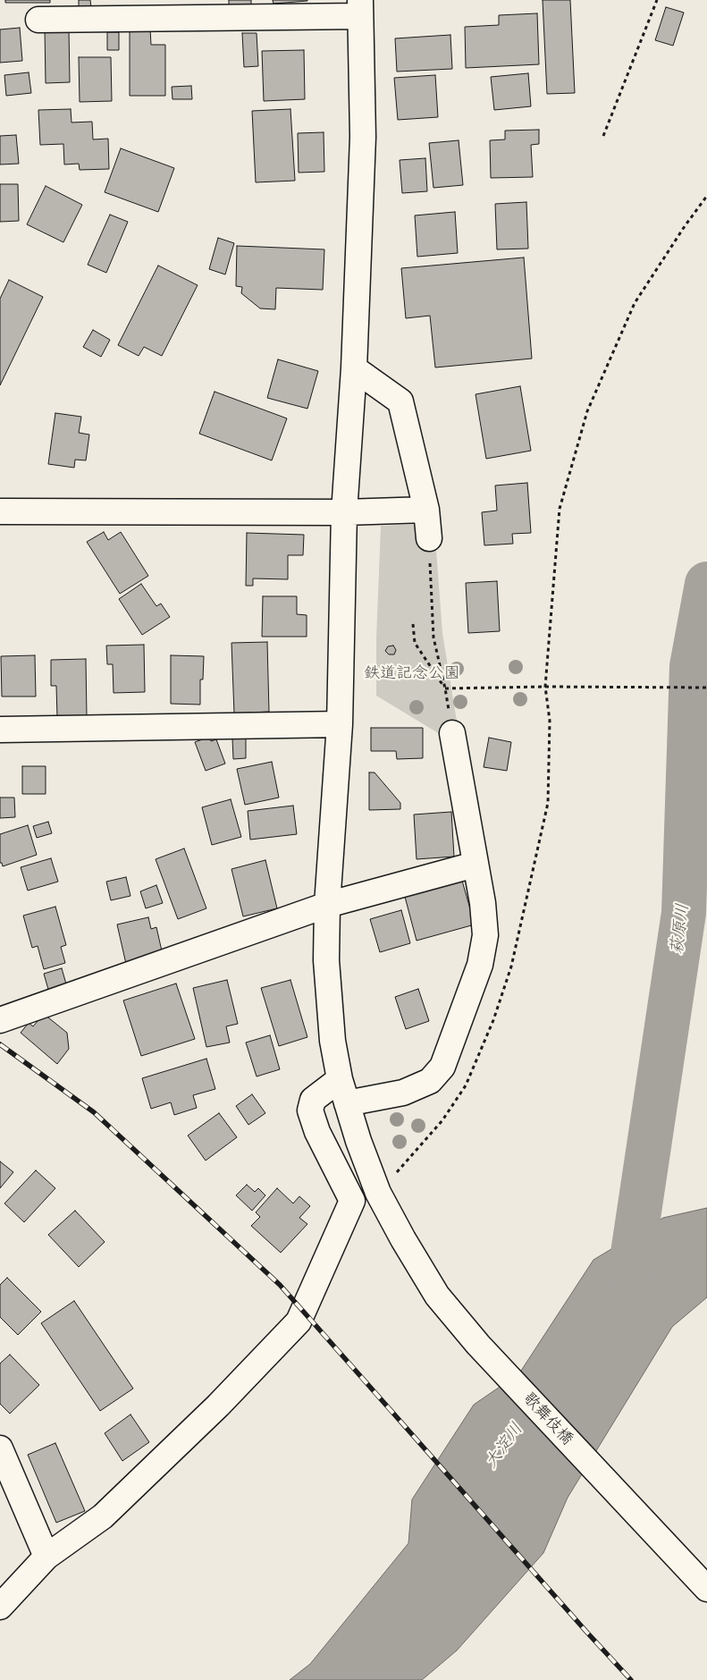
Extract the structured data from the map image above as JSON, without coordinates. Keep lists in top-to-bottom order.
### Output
{
  "streets": {
    "street": ["歌舞伎橋"]
  },
  "water": ["萩原川", "大淀川"],
  "parks": ["鉄道記念公園"]
}
